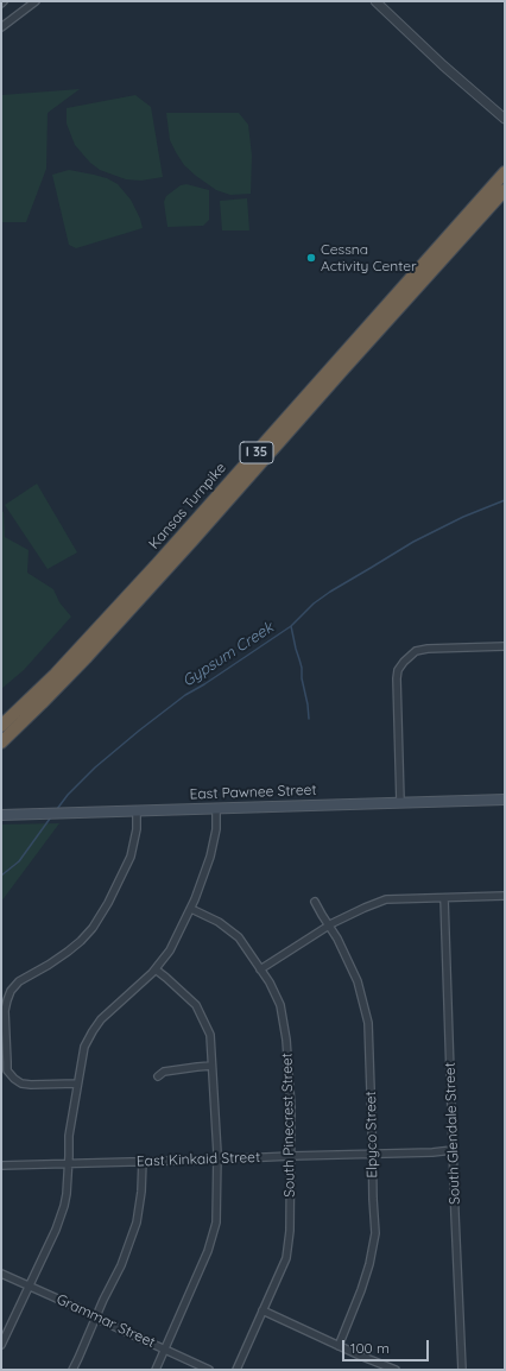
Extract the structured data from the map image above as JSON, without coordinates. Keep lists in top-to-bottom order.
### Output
{
  "streets": {
    "highway": ["I 35", "Kansas Turnpike"],
    "main road": ["East Pawnee Street"],
    "street": [
      "South Pinecrest Street",
      "South Glendale Street",
      "Elpyco Street",
      "East Kinkaid Street",
      "Grammar Street"
    ]
  },
  "crossings": [
    ["South Pinecrest Street", "East Kinkaid Street"],
    ["South Glendale Street", "East Kinkaid Street"],
    ["Elpyco Street", "East Kinkaid Street"]
  ],
  "water": ["Gypsum Creek"],
  "places": ["Cessna Activity Center"],
  "scale_bar": "100 m"
}
